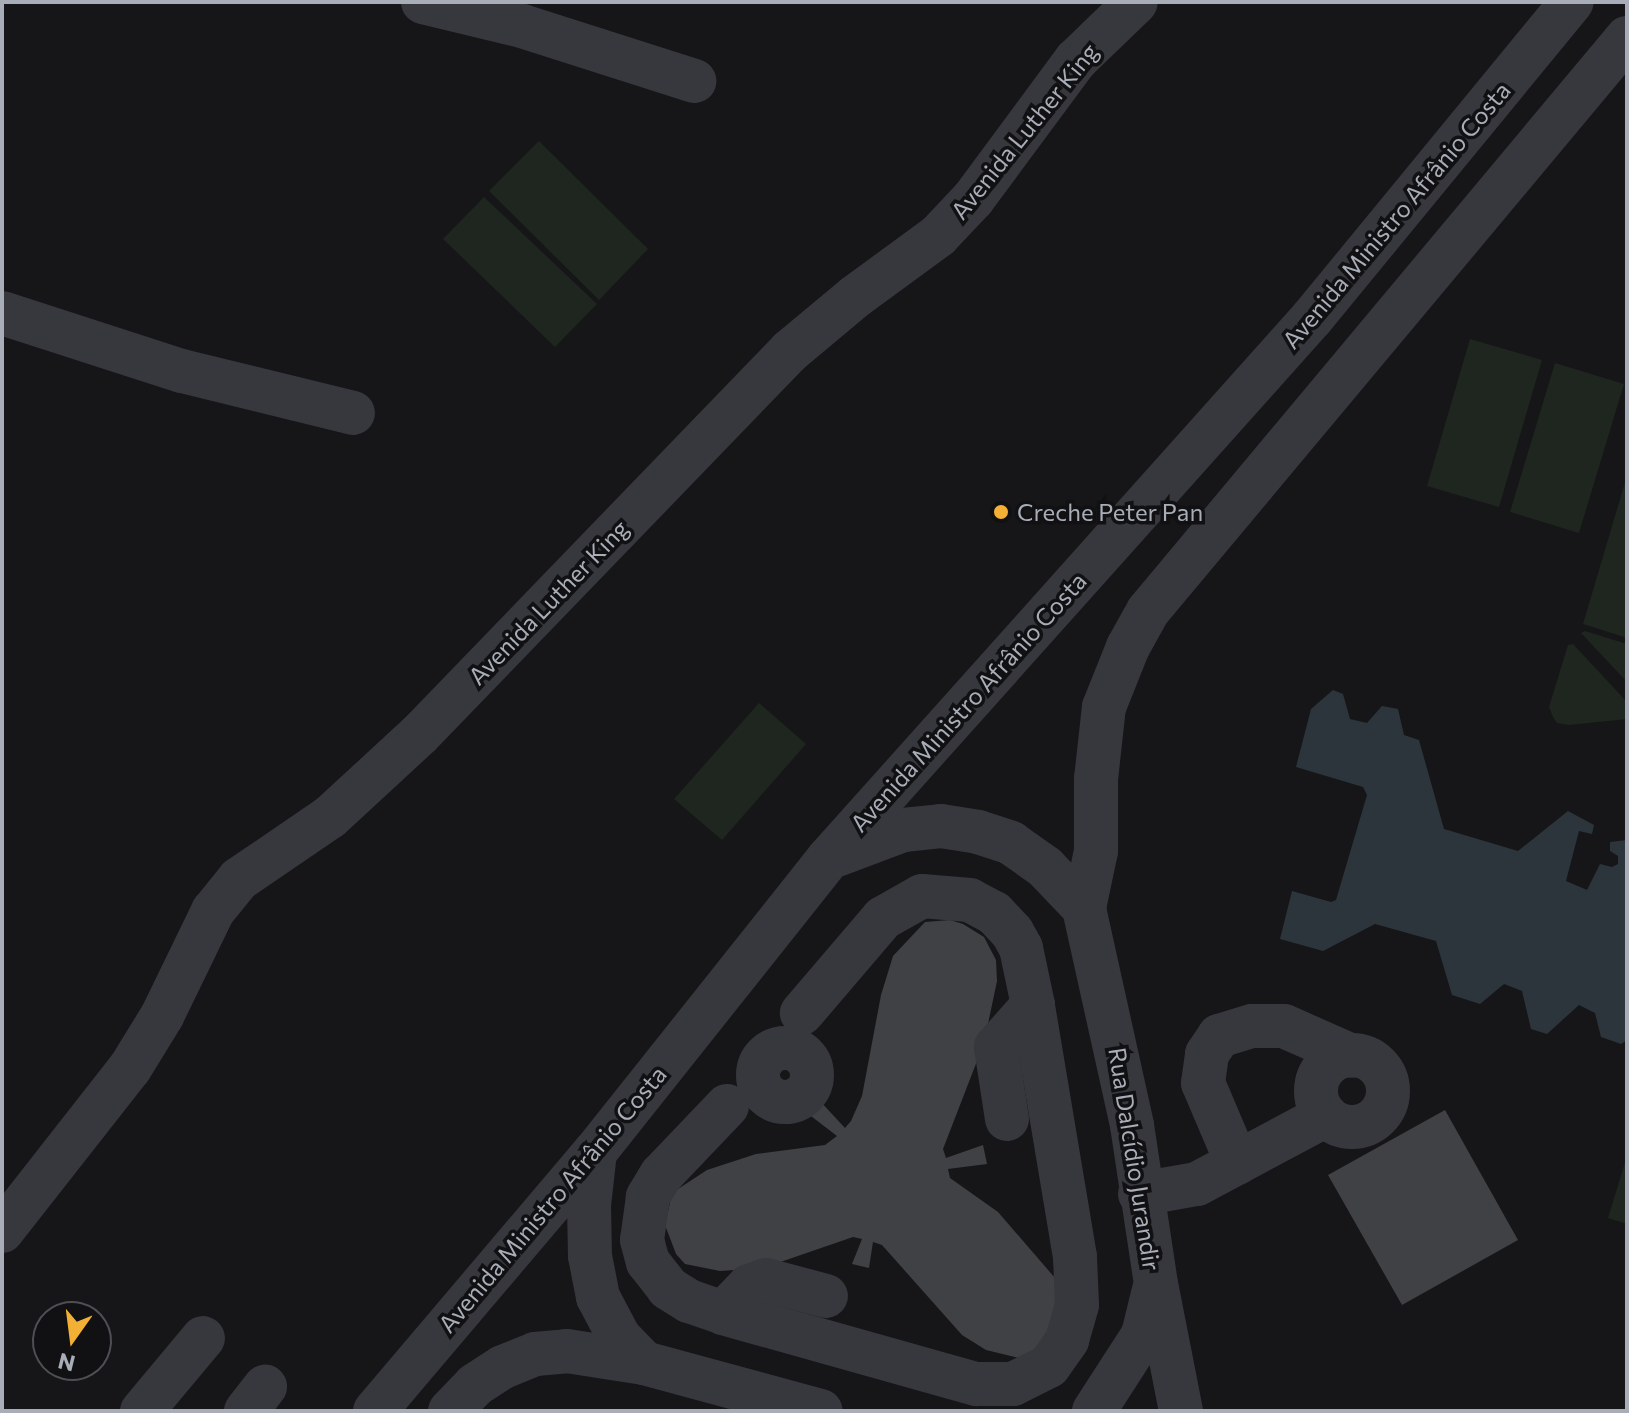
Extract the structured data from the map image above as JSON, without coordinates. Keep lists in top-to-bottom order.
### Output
{
  "streets": {
    "street": ["Avenida Luther King", "Avenida Ministro Afrânio Costa", "Rua Dalcídio Jurandir"]
  },
  "places": ["Creche Peter Pan"],
  "north": "bottom"
}
